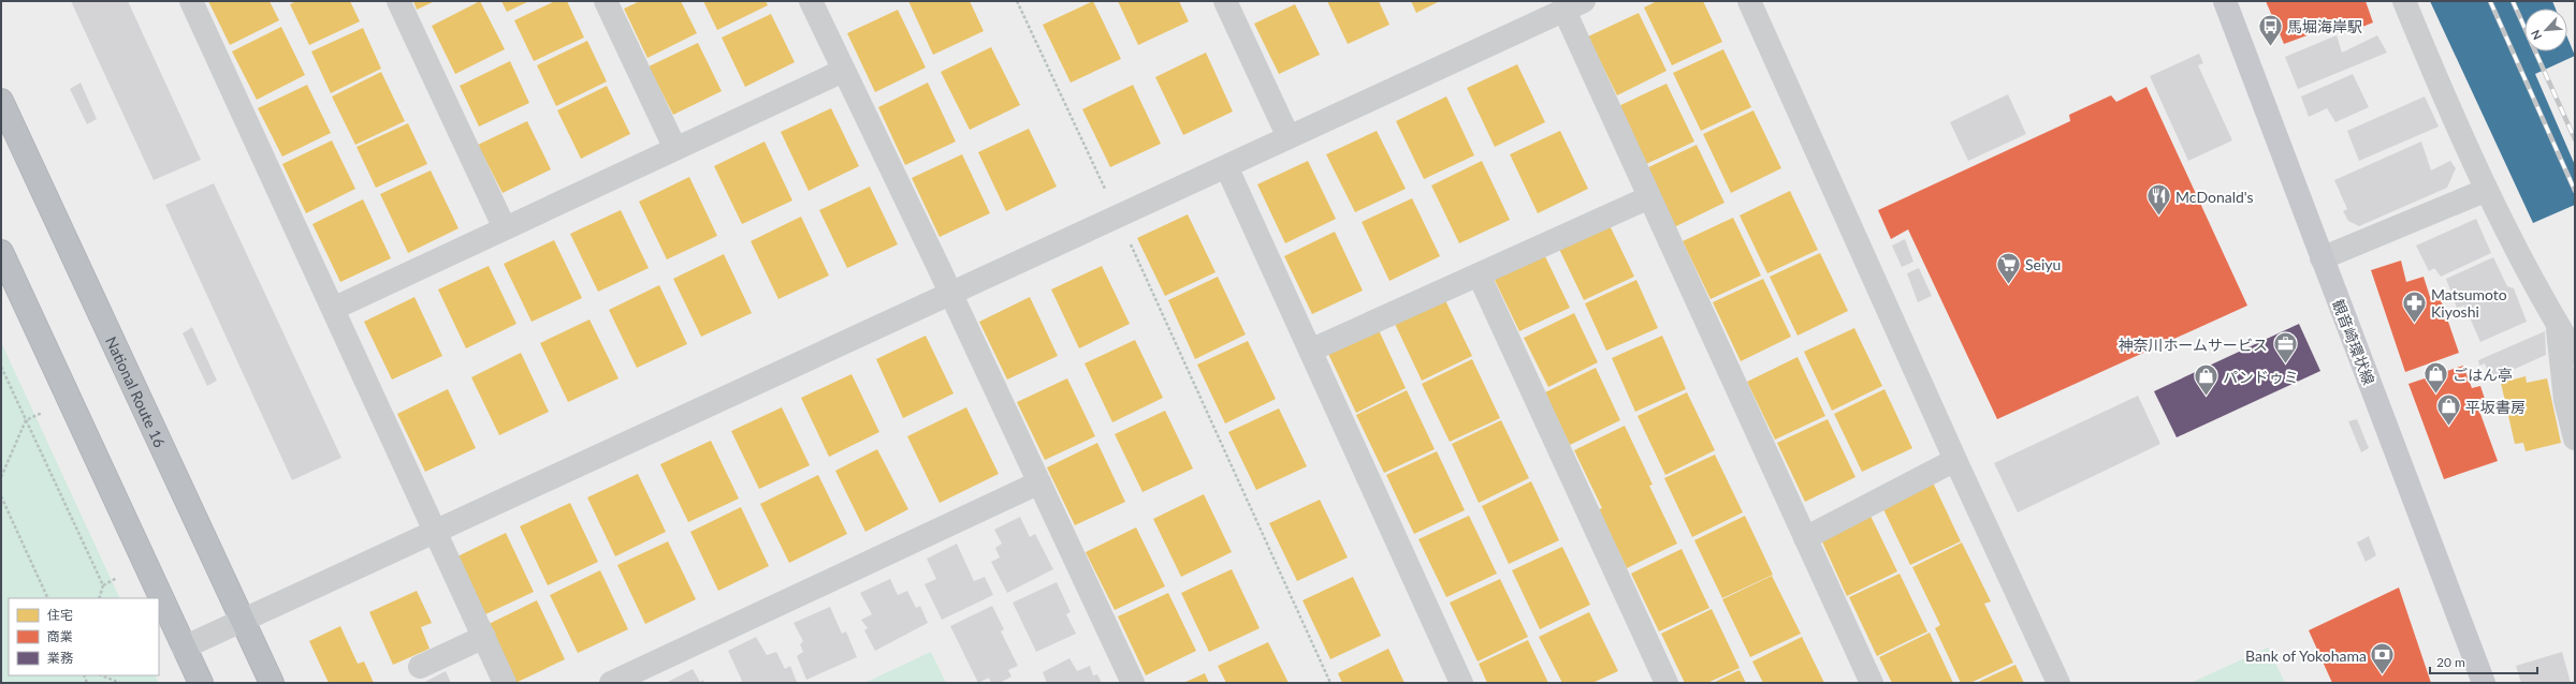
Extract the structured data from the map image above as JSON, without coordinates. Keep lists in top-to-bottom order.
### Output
{
  "streets": {
    "highway": ["National Route 16"],
    "main road": ["観音崎環状線"]
  },
  "places": {
    "bus stop": ["馬堀海岸駅"],
    "restaurant": ["McDonald's"],
    "supermarket": ["Seiyu"],
    "pharmacy": ["Matsumoto Kiyoshi"],
    "office": ["神奈川ホームサービス"],
    "shop": ["ごはん亭", "パンドゥミ", "平坂書房"],
    "bank": ["Bank of Yokohama"]
  },
  "legend": ["住宅", "商業", "業務"],
  "scale_bar": "20 m",
  "north": "bottom left"
}
